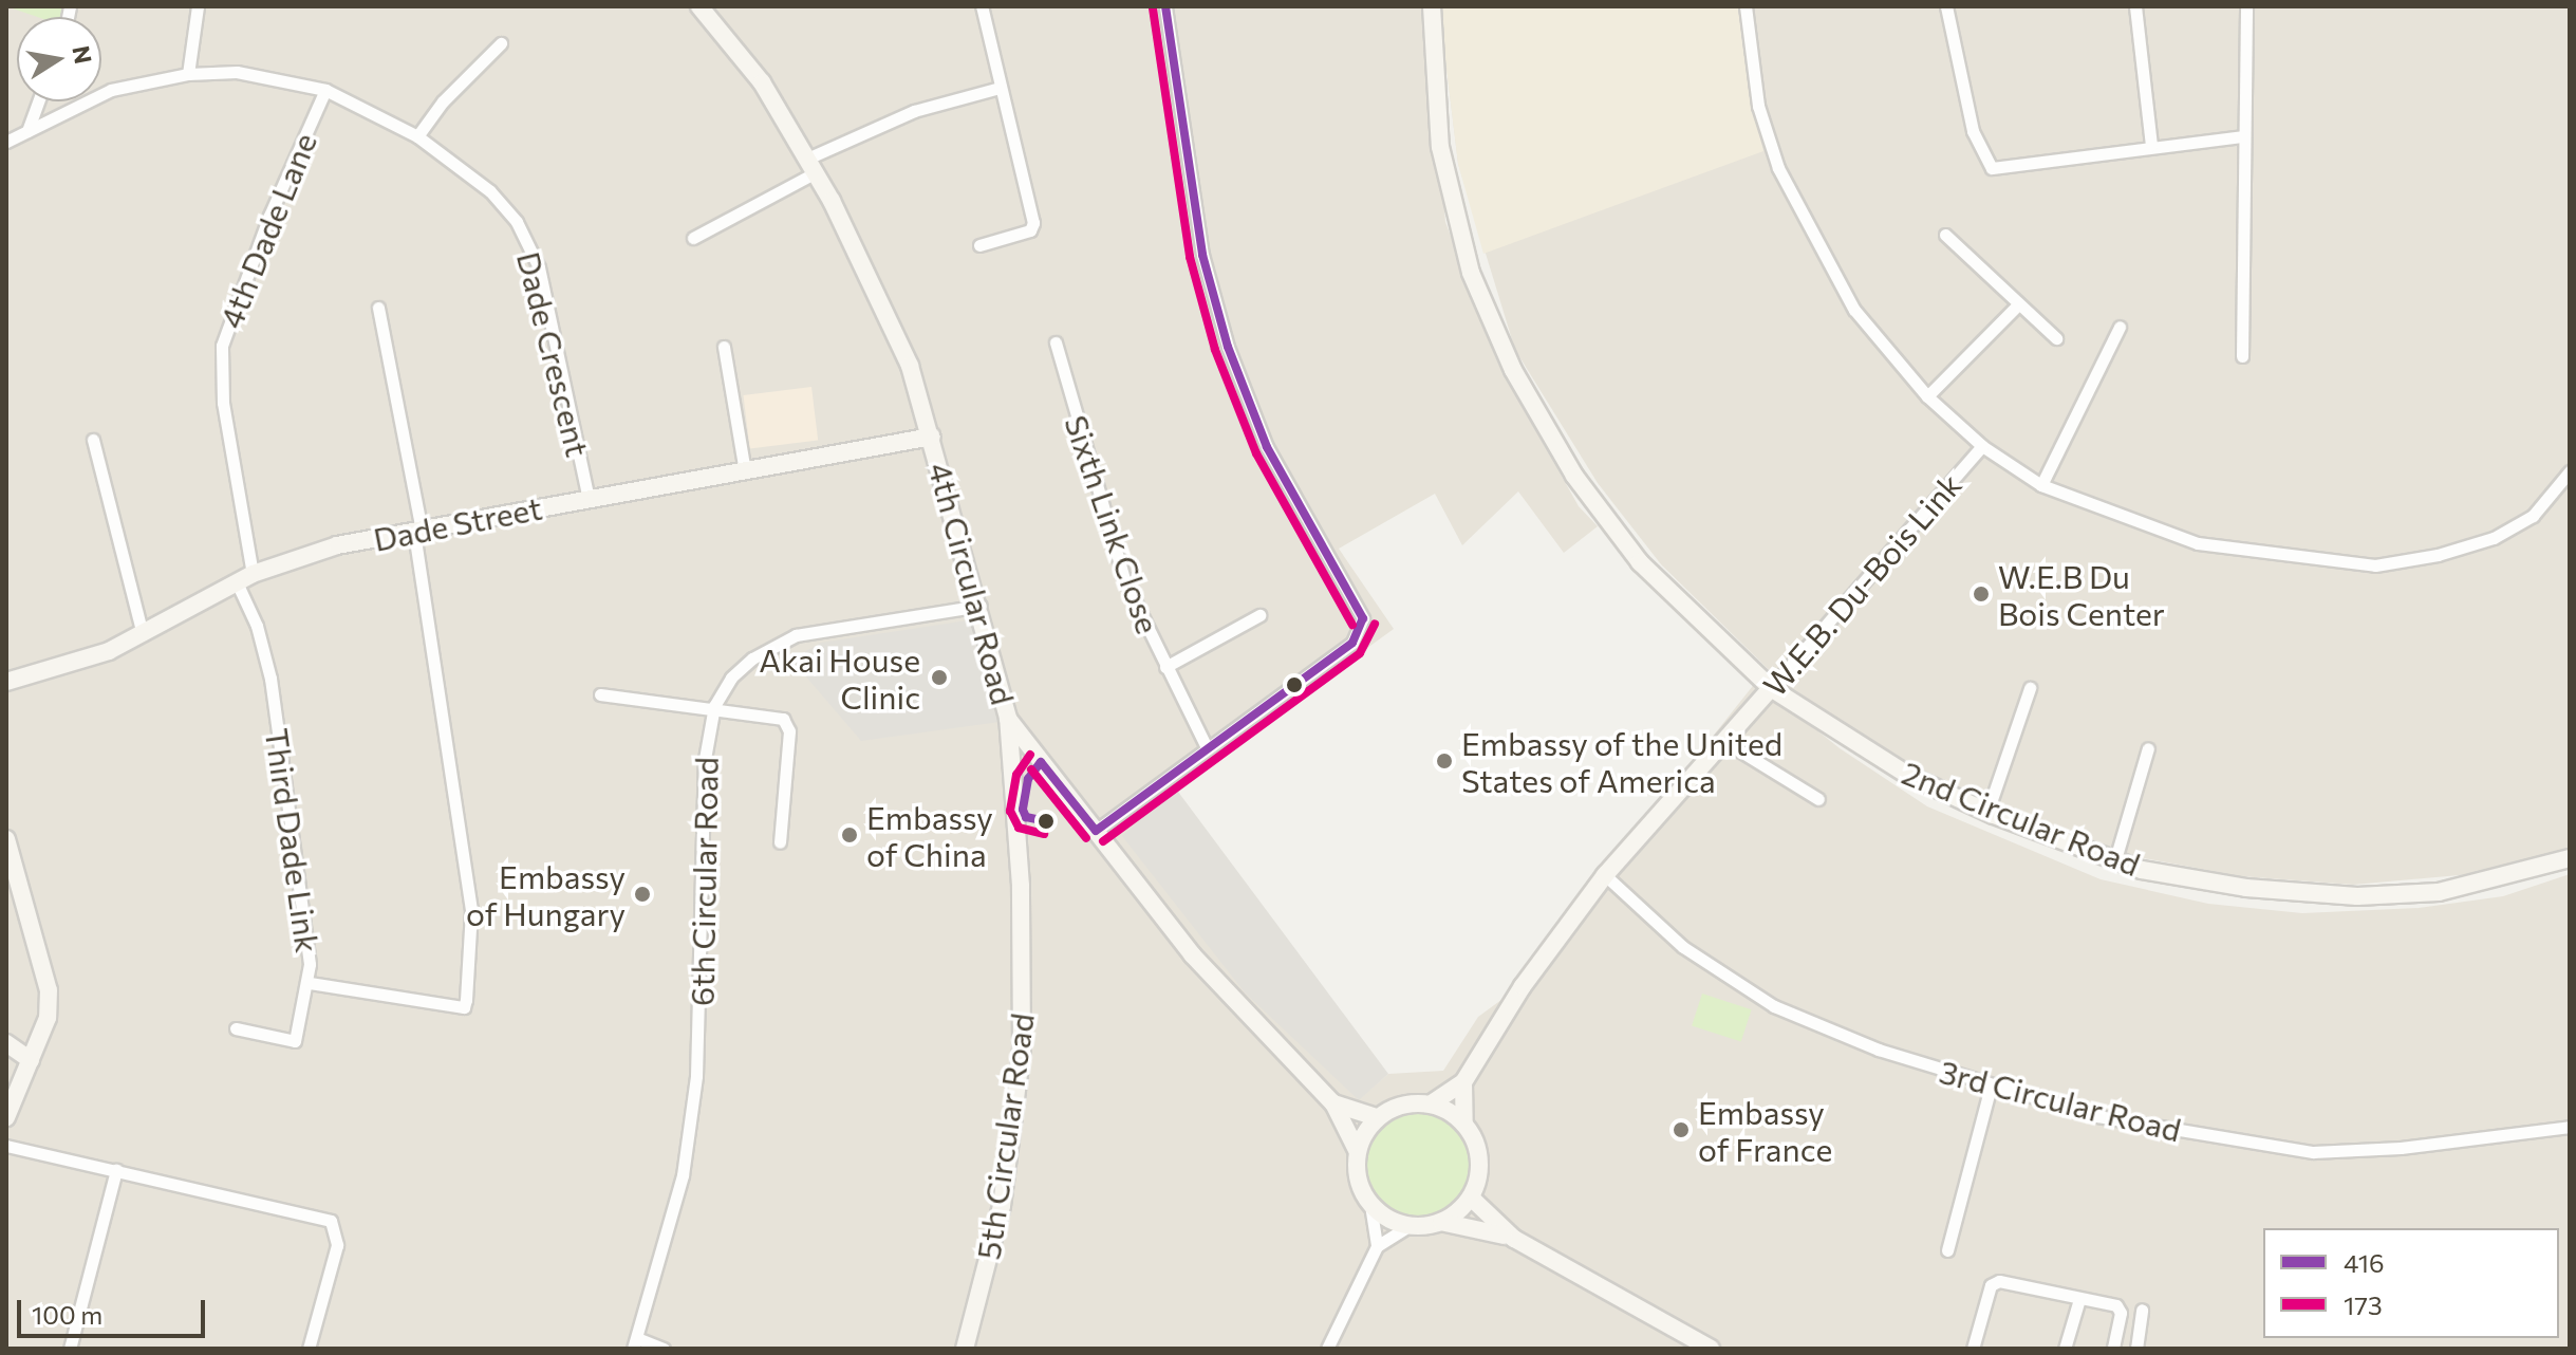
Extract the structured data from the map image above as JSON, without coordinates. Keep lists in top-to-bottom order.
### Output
{
  "streets": {
    "street": [
      "4th Dade Lane",
      "Dade Crescent",
      "Dade Street",
      "Sixth Link Close",
      "4th Circular Road",
      "W.E.B. Du-Bois Link",
      "2nd Circular Road",
      "Third Dade Link",
      "6th Circular Road",
      "3rd Circular Road",
      "5th Circular Road"
    ]
  },
  "crossings": [
    ["4th Dade Lane", "Dade Crescent"],
    ["4th Dade Lane", "Dade Street"],
    ["Dade Crescent", "Dade Street"],
    ["Dade Street", "4th Circular Road"],
    ["Dade Street", "Third Dade Link"],
    ["4th Circular Road", "W.E.B. Du-Bois Link"],
    ["4th Circular Road", "6th Circular Road"],
    ["4th Circular Road", "5th Circular Road"],
    ["W.E.B. Du-Bois Link", "2nd Circular Road"],
    ["W.E.B. Du-Bois Link", "3rd Circular Road"]
  ],
  "places": [
    "W.E.B Du Bois Center",
    "Akai House Clinic",
    "Embassy of the United States of America",
    "Embassy of China",
    "Embassy of Hungary",
    "Embassy of France"
  ],
  "lines": ["transit line 416", "transit line 173"],
  "legend": ["416", "173"],
  "scale_bar": "100 m",
  "north": "right"
}
